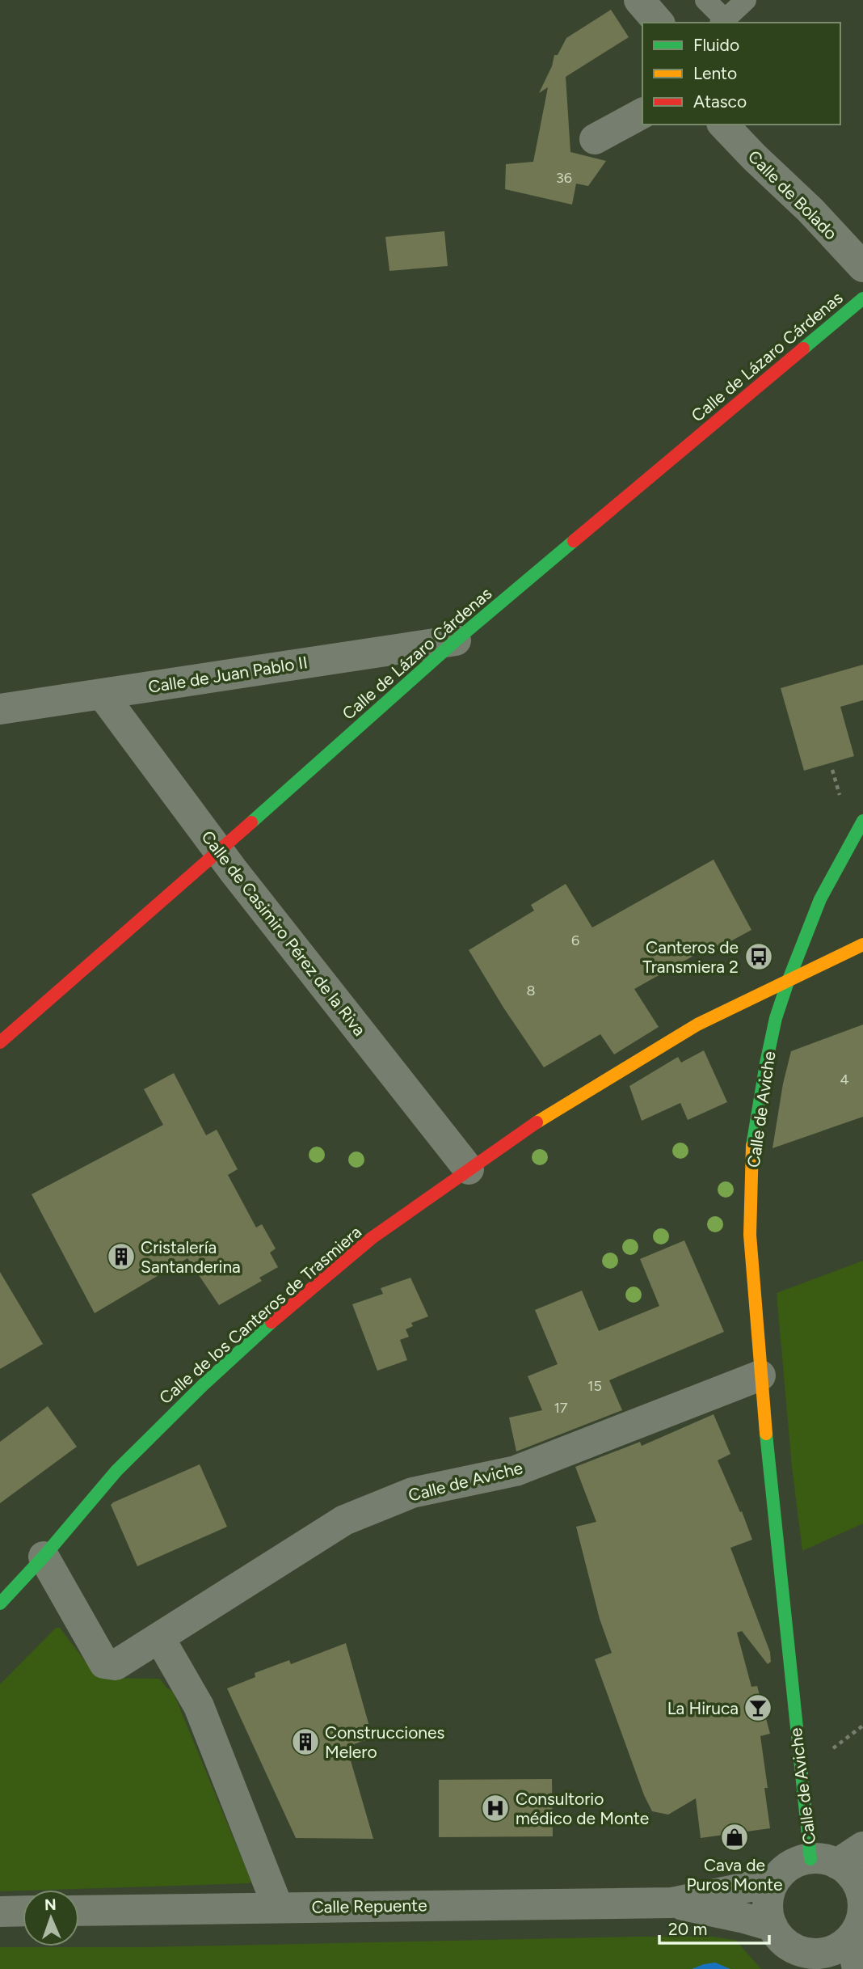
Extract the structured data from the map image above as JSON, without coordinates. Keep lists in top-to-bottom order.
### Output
{
  "streets": {
    "street": [
      "Calle de Bolado",
      "Calle de Lázaro Cárdenas",
      "Calle de Juan Pablo II",
      "Calle de Casimiro Pérez de la Riva",
      "Calle de Aviche",
      "Calle de los Canteros de Trasmiera",
      "Calle Repuente"
    ]
  },
  "crossings": [
    ["Calle de Lázaro Cárdenas", "Calle de Juan Pablo II"],
    ["Calle de Lázaro Cárdenas", "Calle de Casimiro Pérez de la Riva"],
    ["Calle de Juan Pablo II", "Calle de Casimiro Pérez de la Riva"],
    ["Calle de Casimiro Pérez de la Riva", "Calle de los Canteros de Trasmiera"],
    ["Calle de Aviche", "Calle de los Canteros de Trasmiera"],
    ["Calle de Aviche", "Calle Repuente"]
  ],
  "places": {
    "bus stop": ["Canteros de Transmiera 2"],
    "building": ["Cristalería Santanderina", "Construcciones Melero"],
    "bar": ["La Hiruca"],
    "hospital": ["Consultorio médico de Monte"],
    "shop": ["Cava de Puros Monte"]
  },
  "house_numbers": [
    "36",
    "6",
    "8",
    "4",
    "15",
    "17"
  ],
  "legend": ["Fluido", "Lento", "Atasco"],
  "scale_bar": "20 m",
  "north": "top"
}
